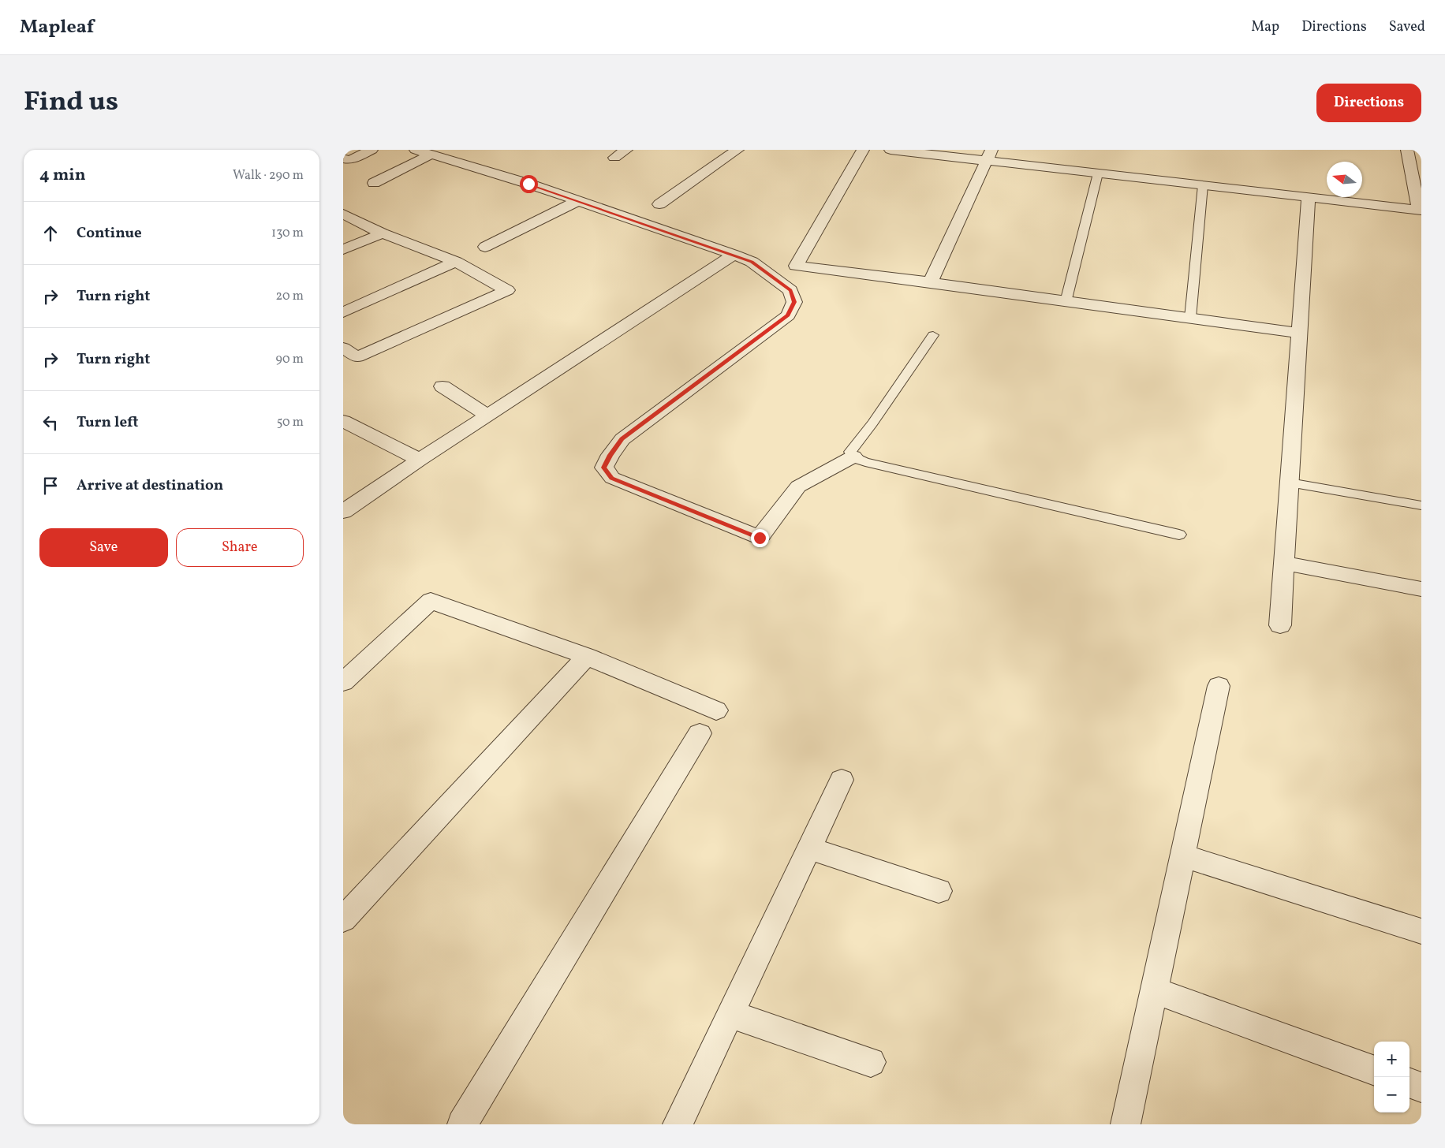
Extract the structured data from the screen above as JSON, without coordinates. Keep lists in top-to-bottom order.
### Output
{
  "north": "left",
  "page": {
    "header": "Mapleaf",
    "nav": ["Map", "Directions", "Saved"],
    "title": "Find us",
    "buttons": [
      "Directions",
      ["Save", "Share"]
    ],
    "heading": ["4 min", "Walk · 290 m"],
    "list": [
      ["Continue", "130 m"],
      ["Turn right", "20 m"],
      ["Turn right", "90 m"],
      ["Turn left", "50 m"],
      "Arrive at destination"
    ],
    "map_buttons": ["+", "−"]
  }
}
